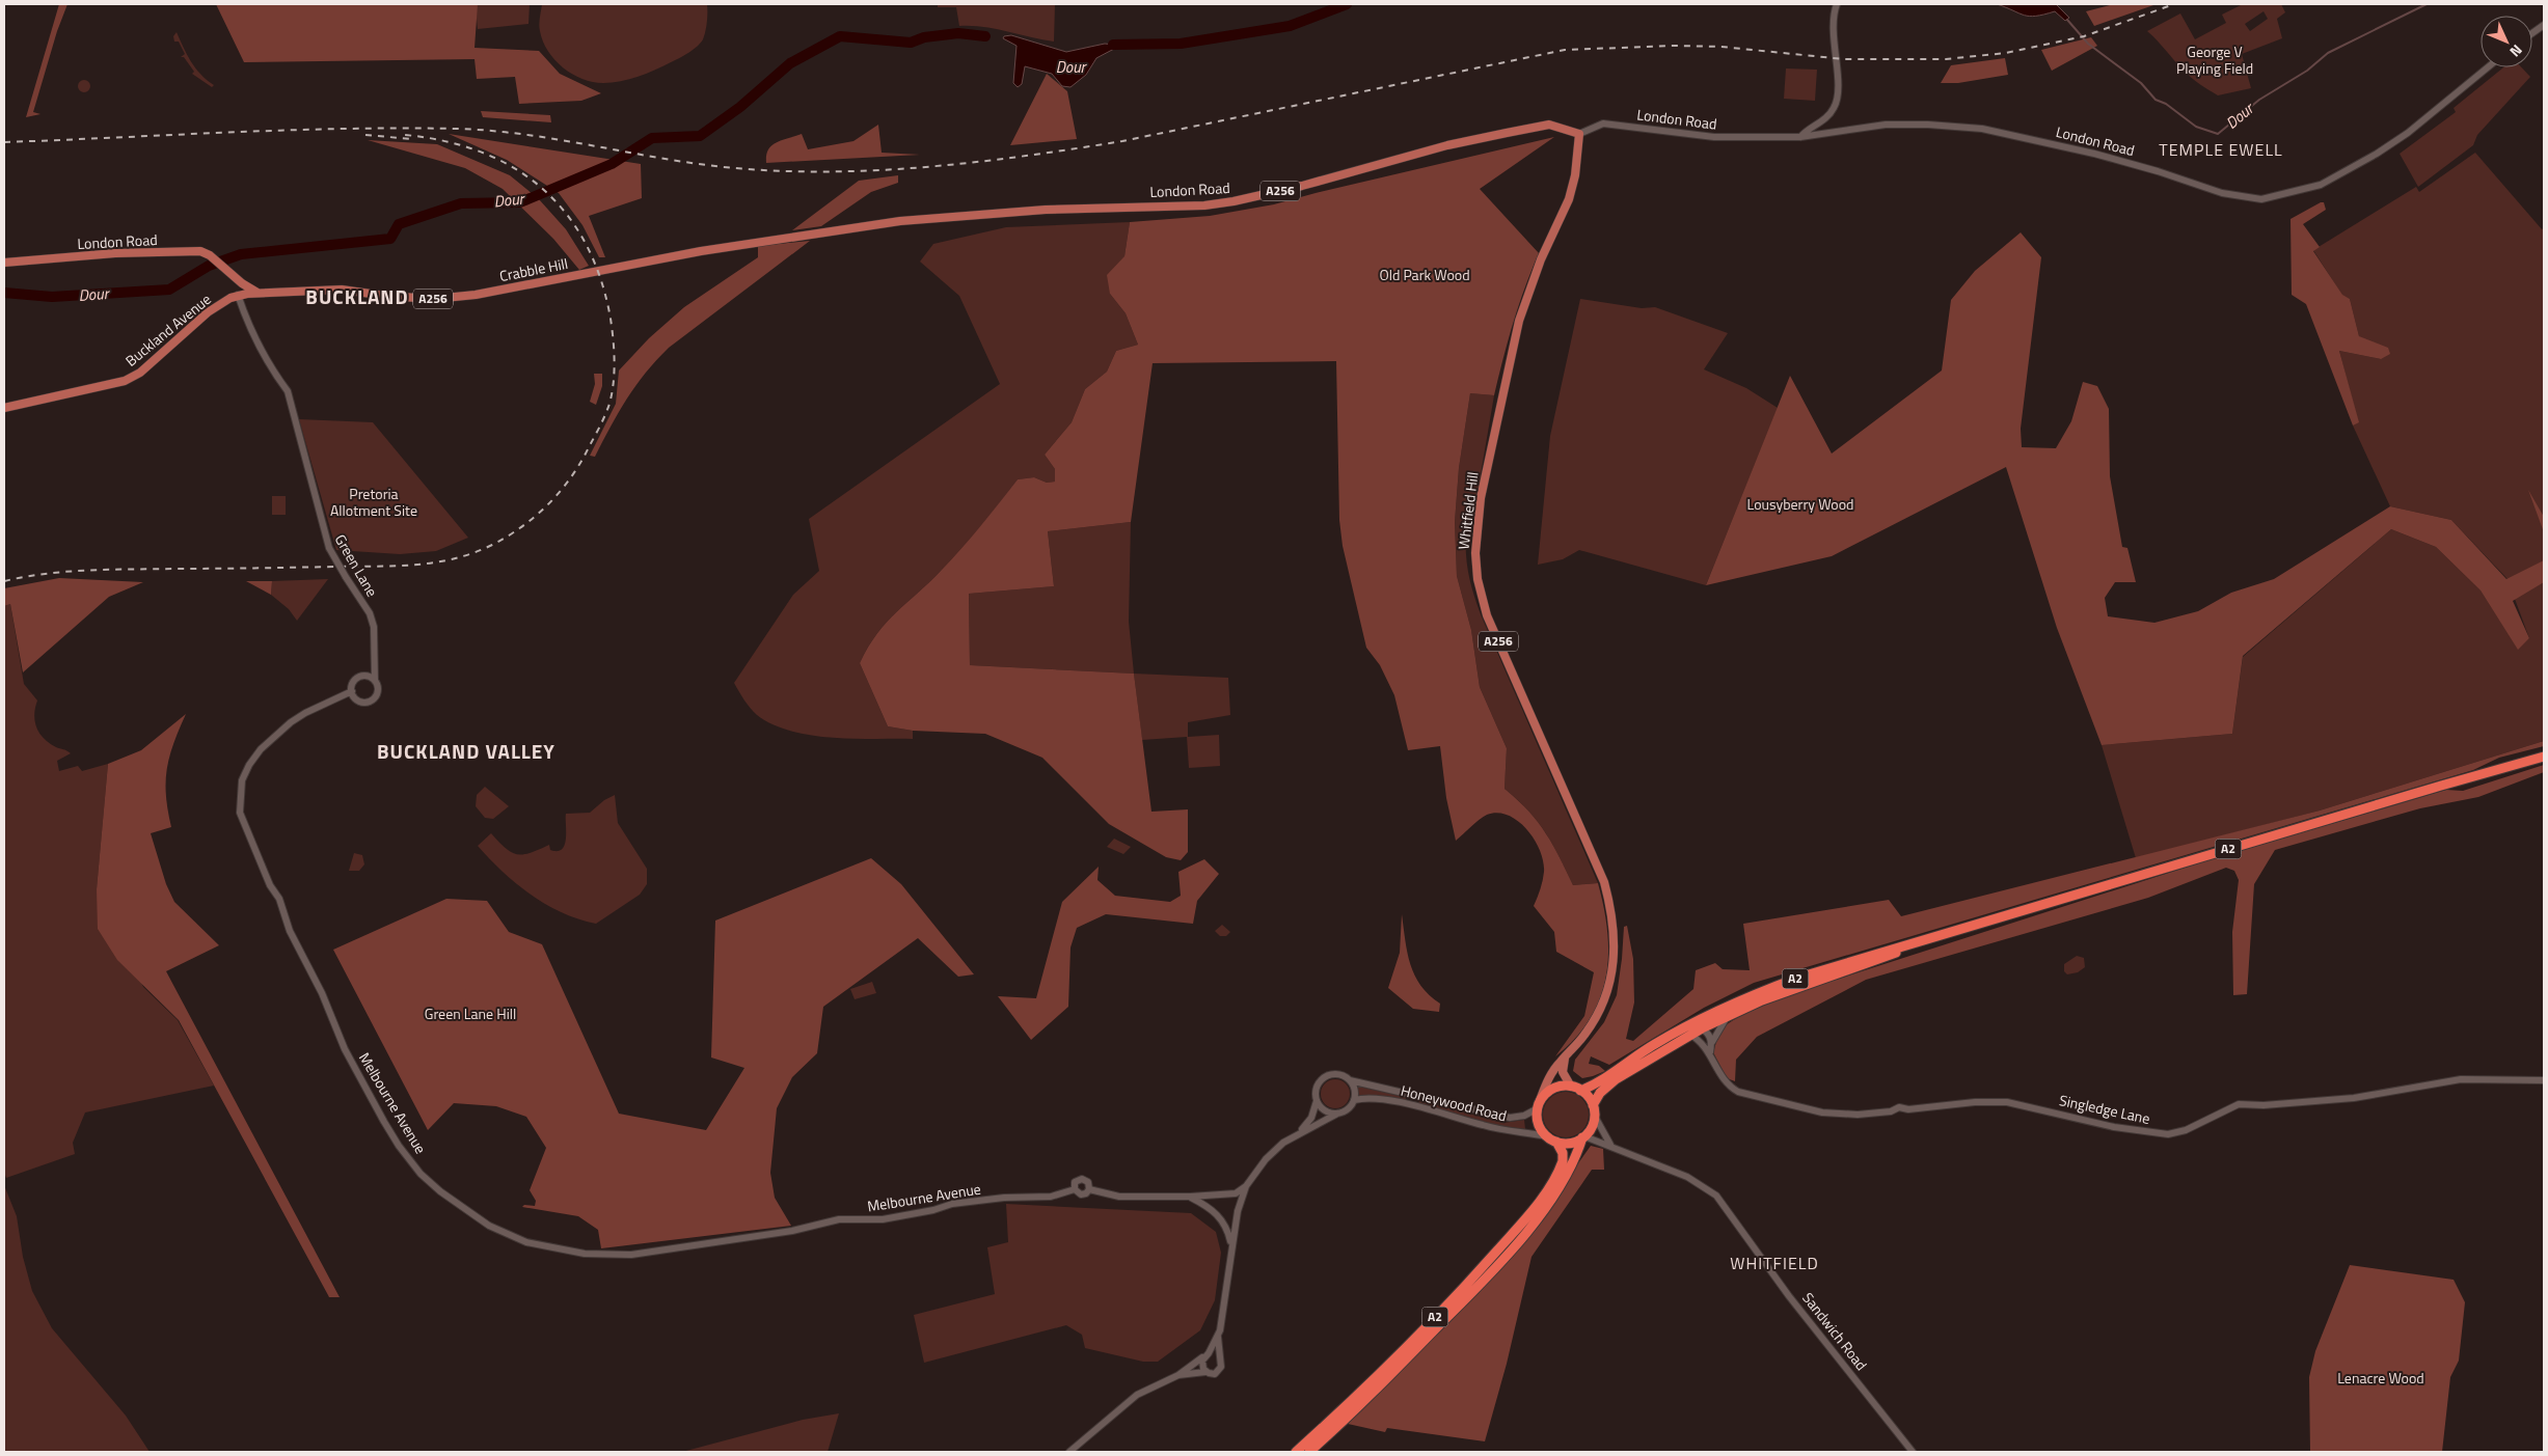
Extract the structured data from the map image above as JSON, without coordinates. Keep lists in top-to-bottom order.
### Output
{
  "streets": {
    "highway": ["A2"],
    "main road": [
      "London Road",
      "A256",
      "Crabble Hill",
      "Buckland Avenue",
      "Whitfield Hill"
    ],
    "street": [
      "Green Lane",
      "Melbourne Avenue",
      "Honeywood Road",
      "Singledge Lane",
      "Sandwich Road"
    ]
  },
  "crossings": [
    ["London Road", "Crabble Hill"],
    ["London Road", "Buckland Avenue"],
    ["London Road", "Whitfield Hill"],
    ["London Road", "Green Lane"],
    ["Crabble Hill", "Buckland Avenue"],
    ["Buckland Avenue", "Green Lane"],
    ["Whitfield Hill", "A2"],
    ["Whitfield Hill", "Honeywood Road"],
    ["Whitfield Hill", "Sandwich Road"],
    ["Green Lane", "Melbourne Avenue"],
    ["A2", "Honeywood Road"],
    ["A2", "Singledge Lane"],
    ["A2", "Sandwich Road"],
    ["Honeywood Road", "Sandwich Road"]
  ],
  "districts": [
    "TEMPLE EWELL",
    "BUCKLAND",
    "BUCKLAND VALLEY",
    "WHITFIELD"
  ],
  "water": ["Dour"],
  "parks": [
    "George V Playing Field",
    "Old Park Wood",
    "Pretoria Allotment Site",
    "Lousyberry Wood",
    "Green Lane Hill",
    "Lenacre Wood"
  ],
  "north": "bottom right"
}
